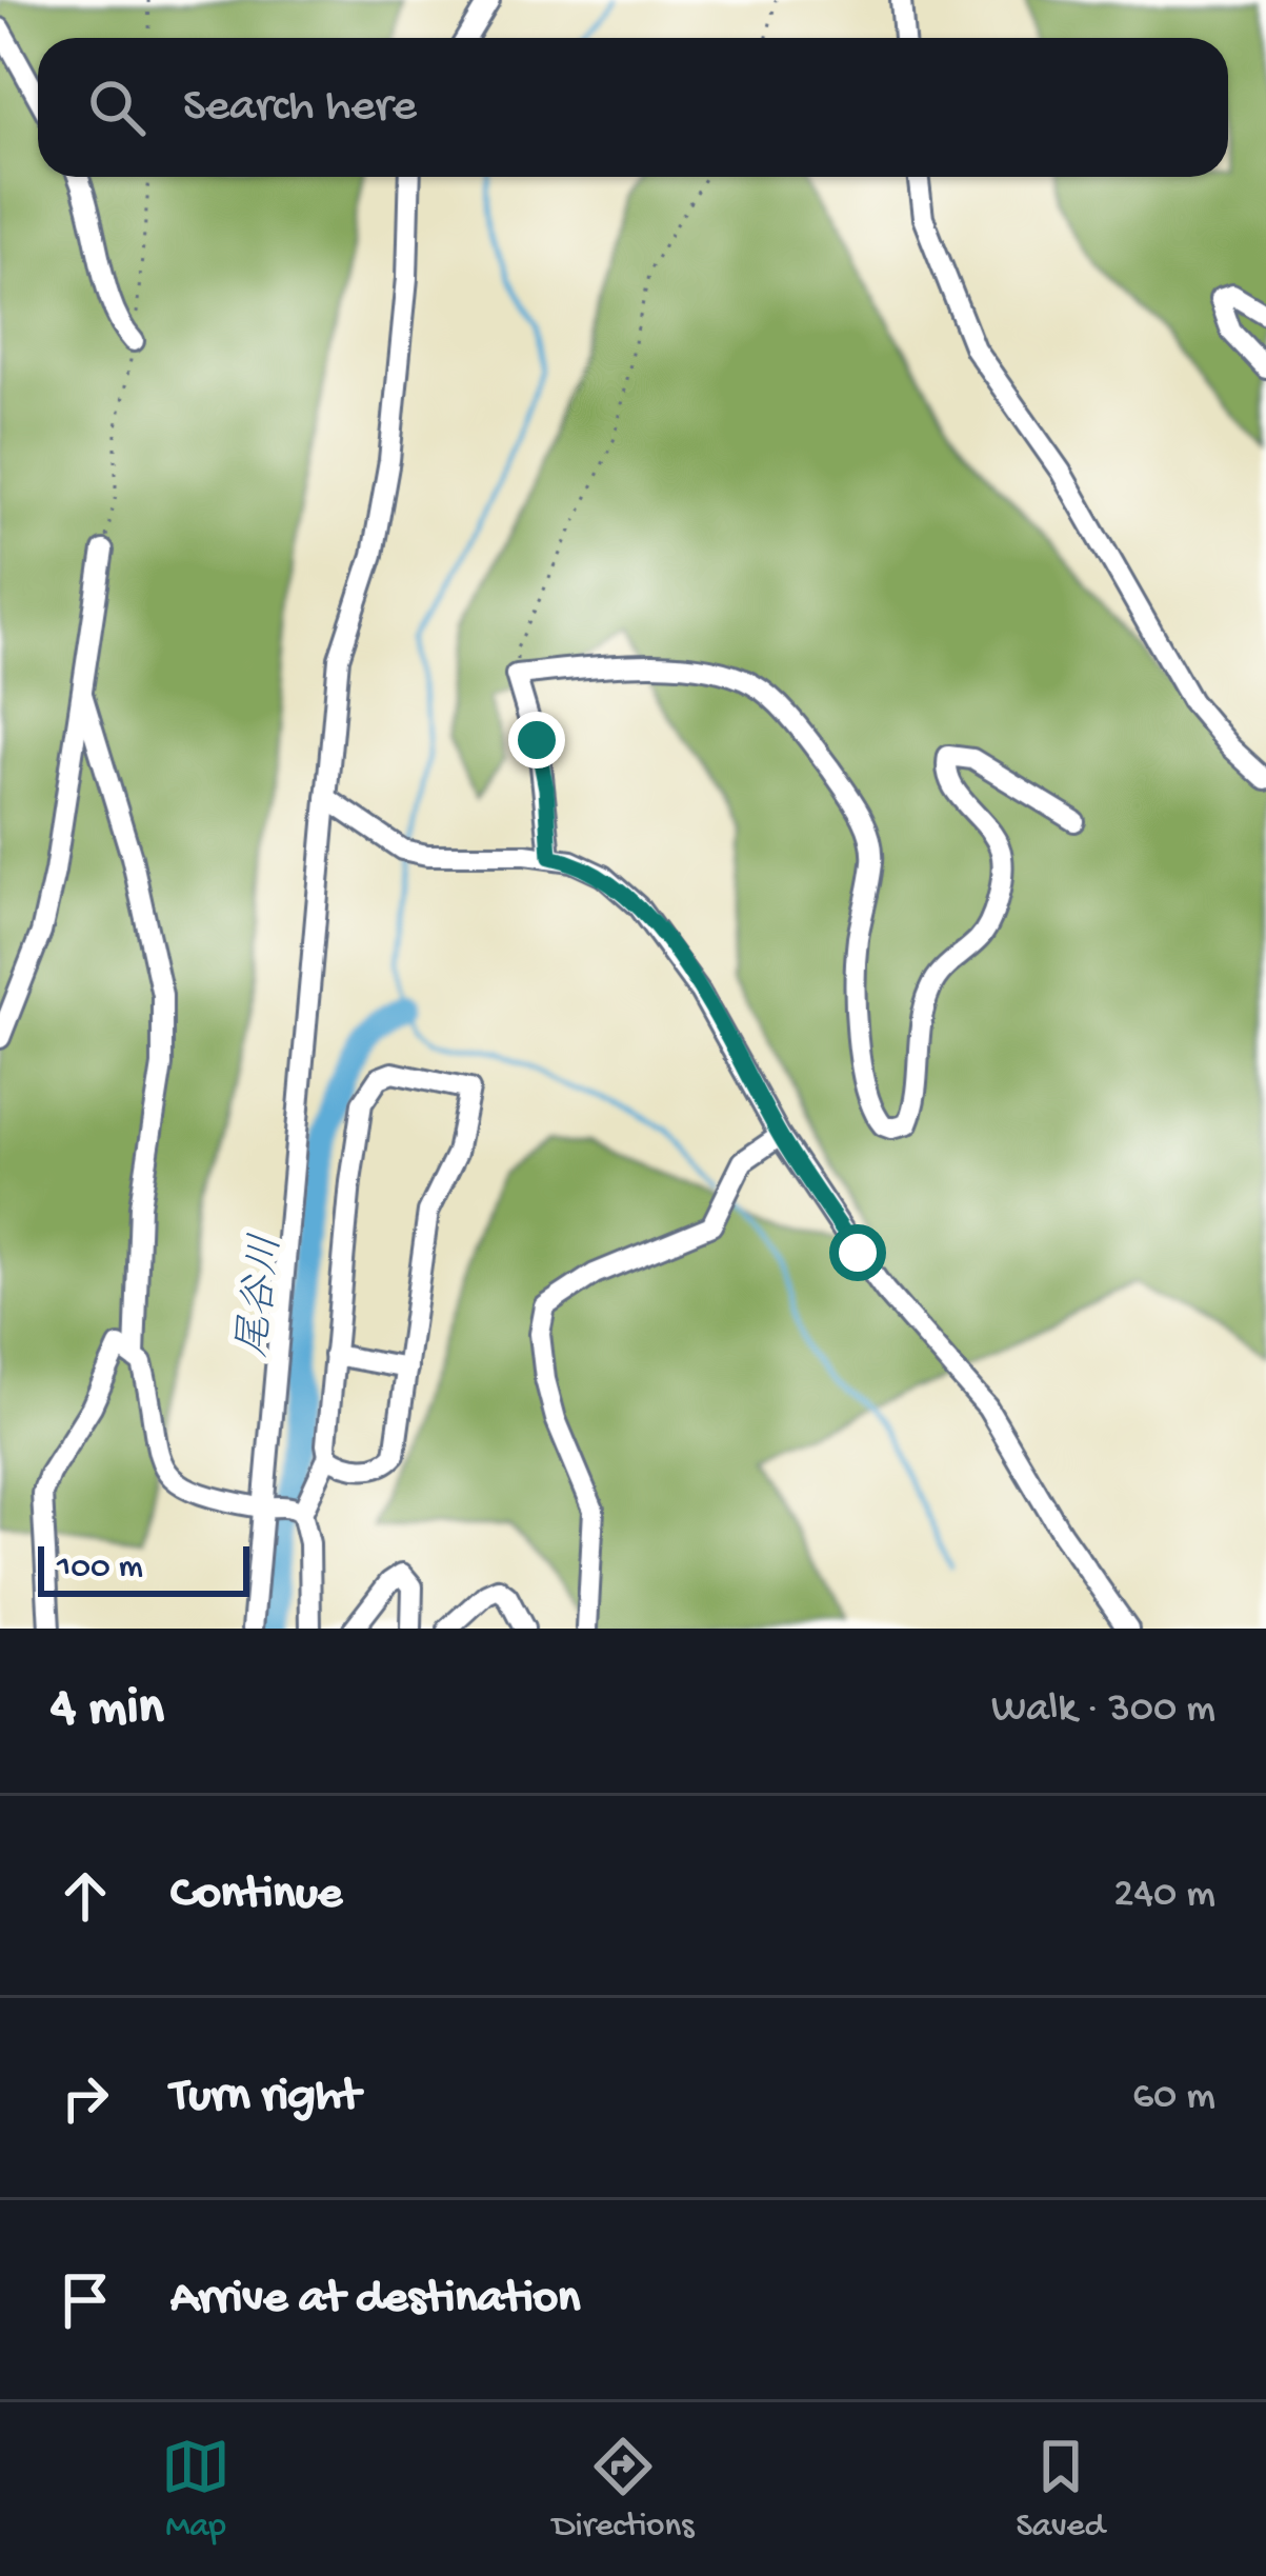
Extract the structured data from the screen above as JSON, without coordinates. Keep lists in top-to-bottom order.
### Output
{
  "water": ["尾谷川"],
  "scale_bar": "100 m",
  "page": {
    "search": "Search here",
    "scale": "100 m",
    "heading": ["4 min", "Walk · 300 m"],
    "list": [
      ["Continue", "240 m"],
      ["Turn right", "60 m"],
      "Arrive at destination"
    ],
    "nav": ["Map", "Directions", "Saved"]
  }
}
